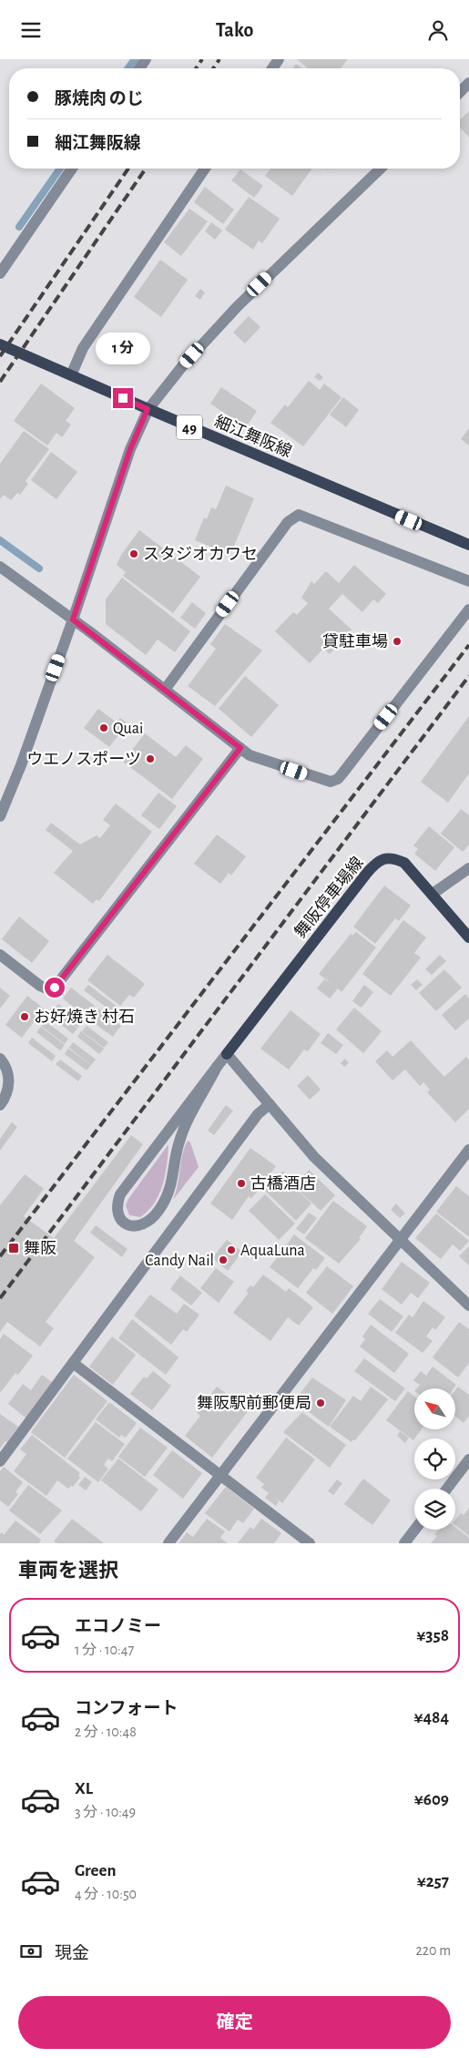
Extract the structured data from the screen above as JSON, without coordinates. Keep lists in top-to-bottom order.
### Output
{
  "streets": {
    "main road": ["49", "細江舞阪線", "舞阪停車場線"]
  },
  "places": {
    "other": [
      "スタジオカワセ",
      "貸駐車場",
      "Quai",
      "ウエノスポーツ",
      "お好焼き 村石",
      "古橋酒店",
      "AquaLuna",
      "Candy Nail",
      "舞阪駅前郵便局"
    ],
    "transit": ["舞阪"]
  },
  "north": "top left",
  "page": {
    "header": "Tako",
    "banner": ["豚焼肉 のじ", "細江舞阪線"],
    "bubble": "1 分",
    "heading": "車両を選択",
    "list": [
      {
        "name": "エコノミー",
        "note": "1 分 · 10:47",
        "value": "¥358"
      },
      {
        "name": "コンフォート",
        "note": "2 分 · 10:48",
        "value": "¥484"
      },
      {
        "name": "XL",
        "note": "3 分 · 10:49",
        "value": "¥609"
      },
      {
        "name": "Green",
        "note": "4 分 · 10:50",
        "value": "¥257"
      }
    ],
    "pay": ["現金", "220 m"],
    "buttons": "確定"
  }
}
